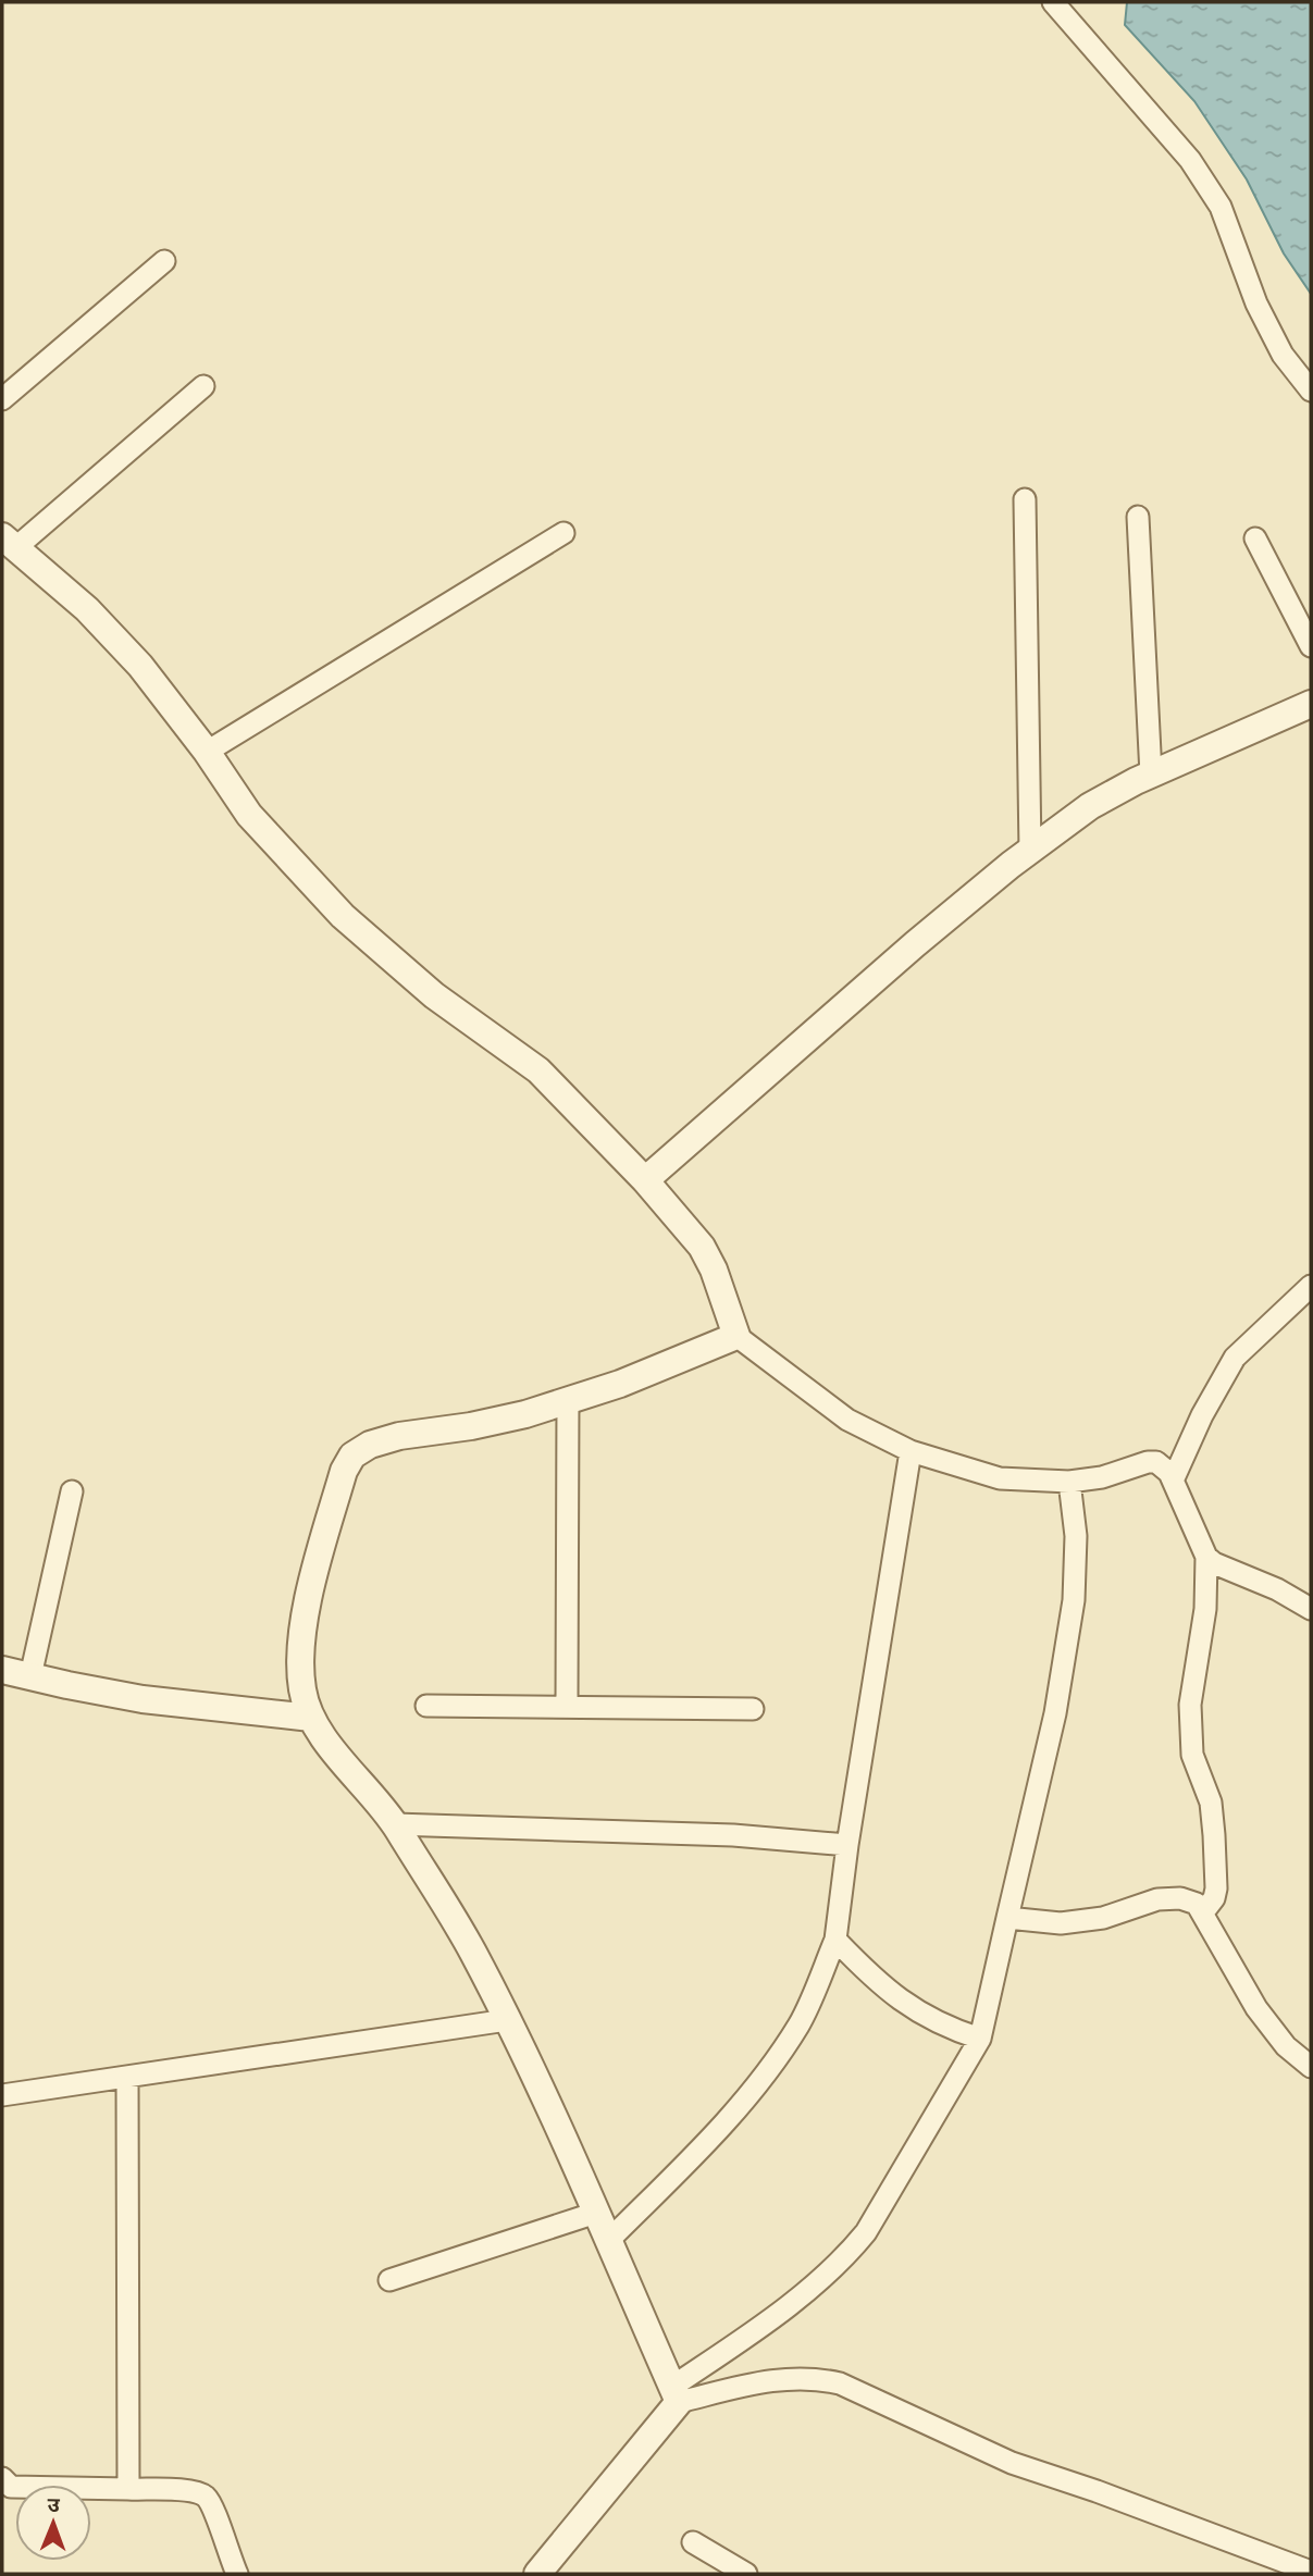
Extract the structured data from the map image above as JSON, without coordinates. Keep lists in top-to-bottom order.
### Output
{
  "north": "top"
}
